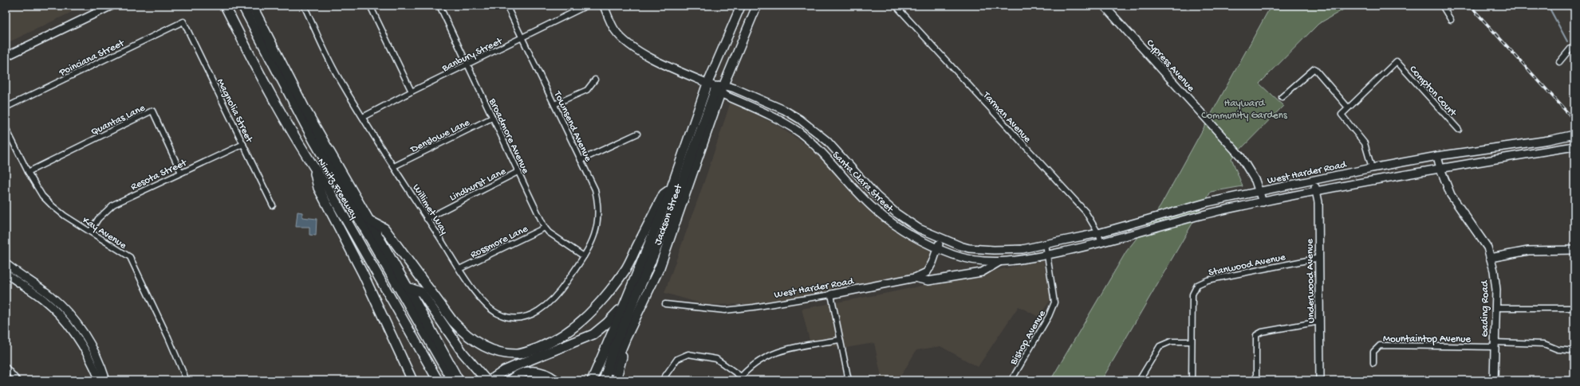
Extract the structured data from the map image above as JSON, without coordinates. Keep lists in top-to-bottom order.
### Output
{
  "streets": {
    "highway": ["Nimitz Freeway", "Jackson Street"],
    "main road": [
      "Cypress Avenue",
      "West Harder Road",
      "Santa Clara Street",
      "Underwood Avenue",
      "Gading Road"
    ],
    "street": [
      "Banbury Street",
      "Poinciana Street",
      "Compton Court",
      "Magnolia Street",
      "Tarman Avenue",
      "Quantas Lane",
      "Townsend Avenue",
      "Denslowe Lane",
      "Broadmore Avenue",
      "Resota Street",
      "Lindhurst Lane",
      "Willimet Way",
      "Kay Avenue",
      "Rossmore Lane",
      "Stanwood Avenue",
      "Bishop Avenue",
      "Mountaintop Avenue"
    ]
  },
  "crossings": [
    ["Banbury Street", "Townsend Avenue"],
    ["Banbury Street", "Broadmore Avenue"],
    ["Banbury Street", "Willimet Way"],
    ["Poinciana Street", "Magnolia Street"],
    ["Cypress Avenue", "West Harder Road"],
    ["Magnolia Street", "Resota Street"],
    ["Tarman Avenue", "West Harder Road"],
    ["Quantas Lane", "Resota Street"],
    ["Quantas Lane", "Kay Avenue"],
    ["Townsend Avenue", "Broadmore Avenue"],
    ["Townsend Avenue", "Willimet Way"],
    ["Denslowe Lane", "Broadmore Avenue"],
    ["Denslowe Lane", "Willimet Way"],
    ["Broadmore Avenue", "Lindhurst Lane"],
    ["Broadmore Avenue", "Willimet Way"],
    ["Broadmore Avenue", "Rossmore Lane"],
    ["West Harder Road", "Santa Clara Street"],
    ["West Harder Road", "Underwood Avenue"],
    ["West Harder Road", "Gading Road"],
    ["West Harder Road", "Bishop Avenue"],
    ["Resota Street", "Kay Avenue"],
    ["Santa Clara Street", "Jackson Street"],
    ["Santa Clara Street", "Bishop Avenue"],
    ["Lindhurst Lane", "Willimet Way"],
    ["Willimet Way", "Rossmore Lane"],
    ["Stanwood Avenue", "Underwood Avenue"],
    ["Gading Road", "Mountaintop Avenue"]
  ],
  "parks": ["Hayward Community Gardens"]
}
